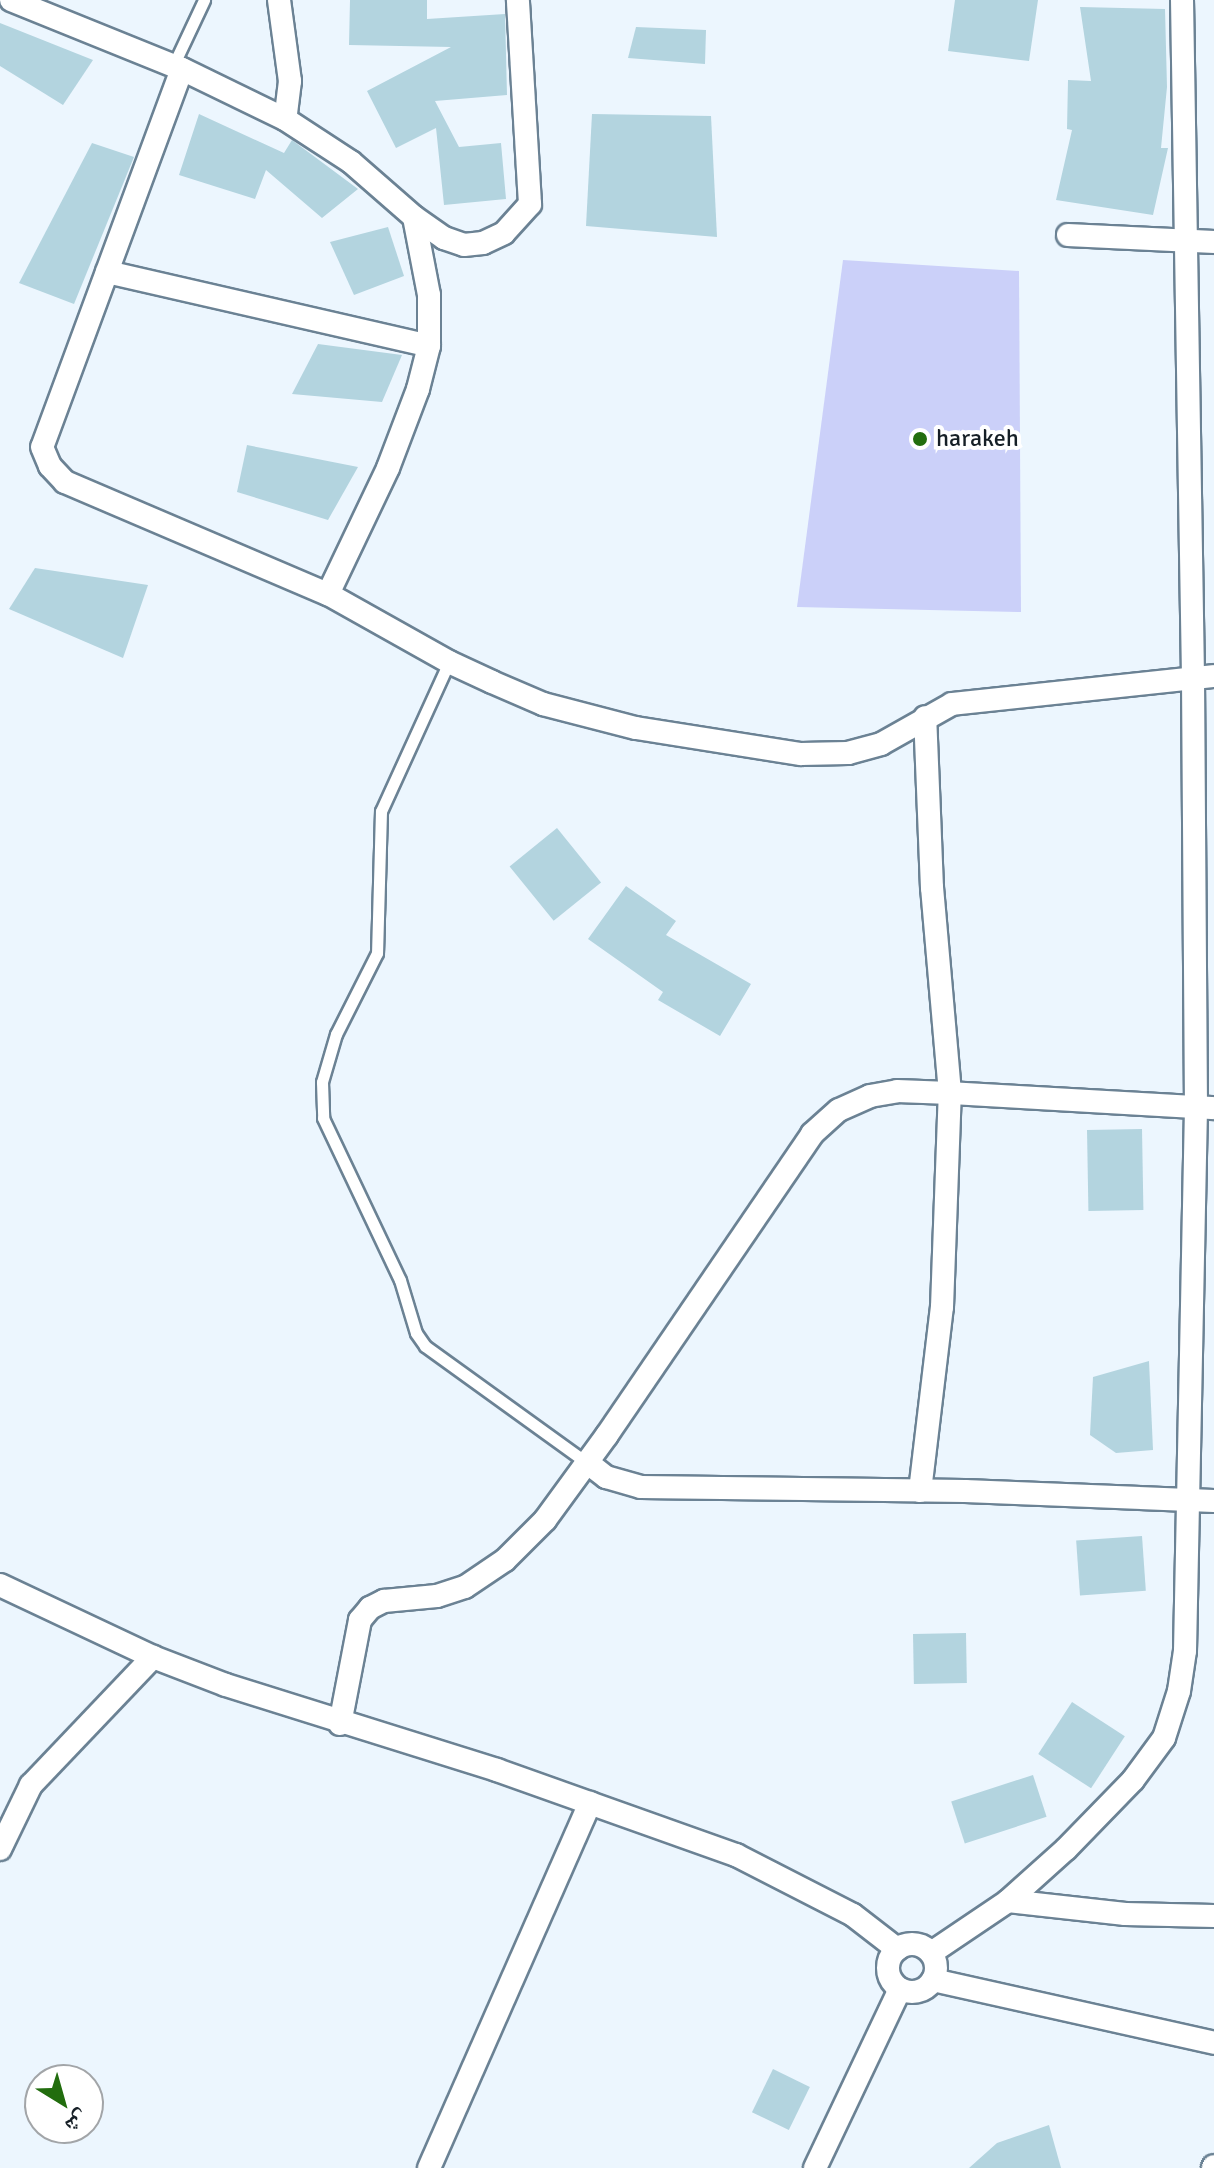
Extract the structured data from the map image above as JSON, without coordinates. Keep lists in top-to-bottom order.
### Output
{
  "places": ["harakeh"],
  "north": "bottom right"
}
